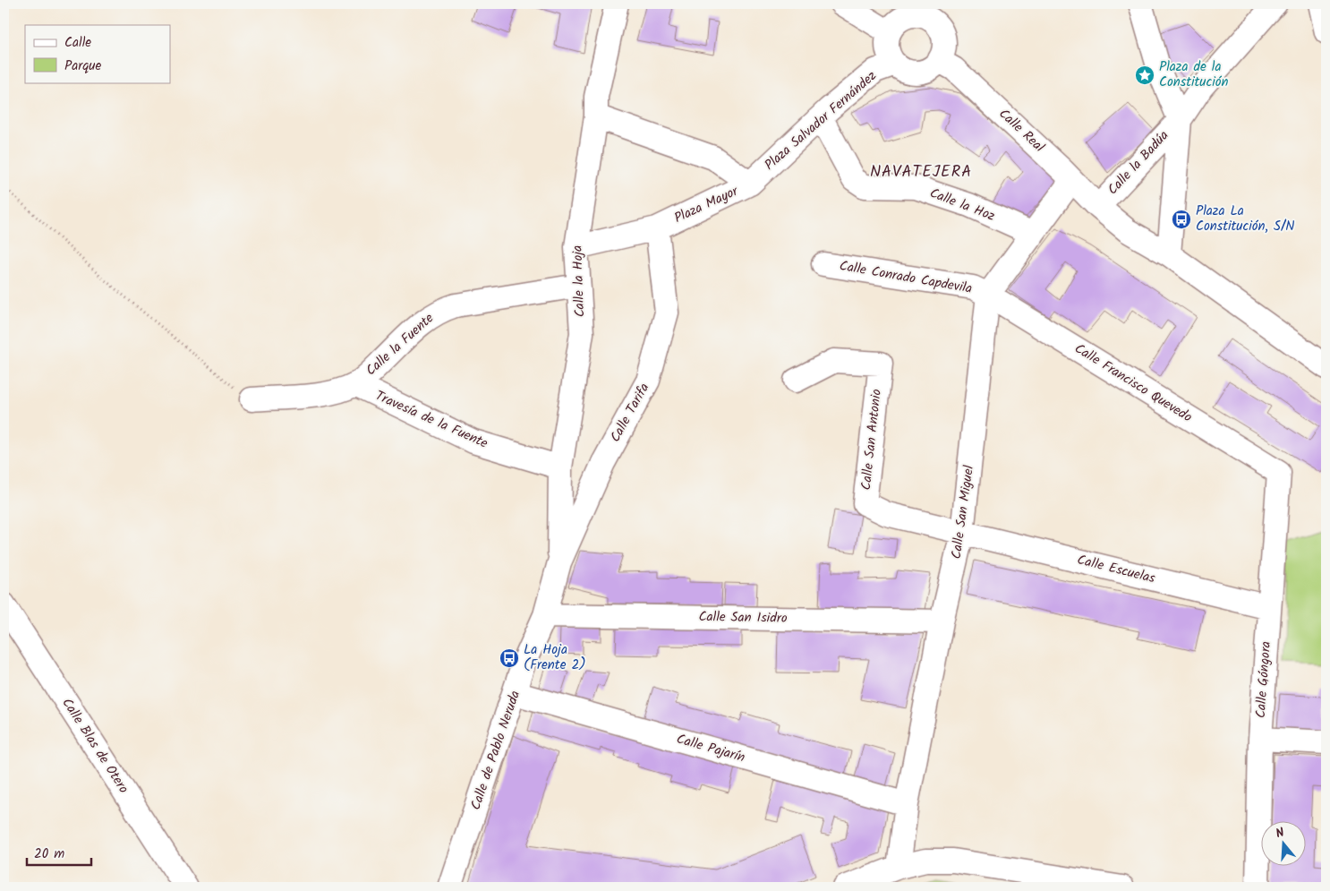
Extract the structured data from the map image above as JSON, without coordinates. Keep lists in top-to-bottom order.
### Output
{
  "streets": {
    "street": [
      "Plaza Salvador Fernández",
      "Calle Real",
      "Calle la Badúa",
      "Plaza Mayor",
      "Calle la Hoz",
      "Calle Conrado Capdevila",
      "Calle la Hoja",
      "Calle la Fuente",
      "Calle Francisco Quevedo",
      "Calle Tarifa",
      "Travesía de la Fuente",
      "Calle San Antonio",
      "Calle San Miguel",
      "Calle Escuelas",
      "Calle San Isidro",
      "Calle Góngora",
      "Calle Blas de Otero",
      "Calle Pajarín",
      "Calle de Pablo Neruda"
    ]
  },
  "crossings": [
    ["Plaza Salvador Fernández", "Calle Real"],
    ["Plaza Salvador Fernández", "Plaza Mayor"],
    ["Plaza Salvador Fernández", "Calle la Hoz"],
    ["Calle Real", "Calle la Badúa"],
    ["Plaza Mayor", "Calle la Hoja"],
    ["Plaza Mayor", "Calle Tarifa"],
    ["Calle Conrado Capdevila", "Calle Francisco Quevedo"],
    ["Calle Conrado Capdevila", "Calle San Miguel"],
    ["Calle la Hoja", "Calle la Fuente"],
    ["Calle la Hoja", "Calle Tarifa"],
    ["Calle la Hoja", "Travesía de la Fuente"],
    ["Calle la Hoja", "Calle de Pablo Neruda"],
    ["Calle la Fuente", "Travesía de la Fuente"],
    ["Calle Francisco Quevedo", "Calle San Miguel"],
    ["Calle Francisco Quevedo", "Calle Góngora"],
    ["Calle Tarifa", "Calle de Pablo Neruda"],
    ["Calle San Antonio", "Calle San Miguel"],
    ["Calle San Antonio", "Calle Escuelas"],
    ["Calle San Miguel", "Calle Escuelas"],
    ["Calle San Miguel", "Calle San Isidro"],
    ["Calle San Miguel", "Calle Pajarín"],
    ["Calle Escuelas", "Calle Góngora"],
    ["Calle San Isidro", "Calle de Pablo Neruda"],
    ["Calle Pajarín", "Calle de Pablo Neruda"]
  ],
  "districts": ["NAVATEJERA"],
  "places": {
    "place": ["Plaza de la Constitución"],
    "bus stop": ["Plaza La Constitución, S/N", "La Hoja (Frente 2)"]
  },
  "legend": ["Calle", "Parque"],
  "scale_bar": "20 m",
  "north": "top"
}
